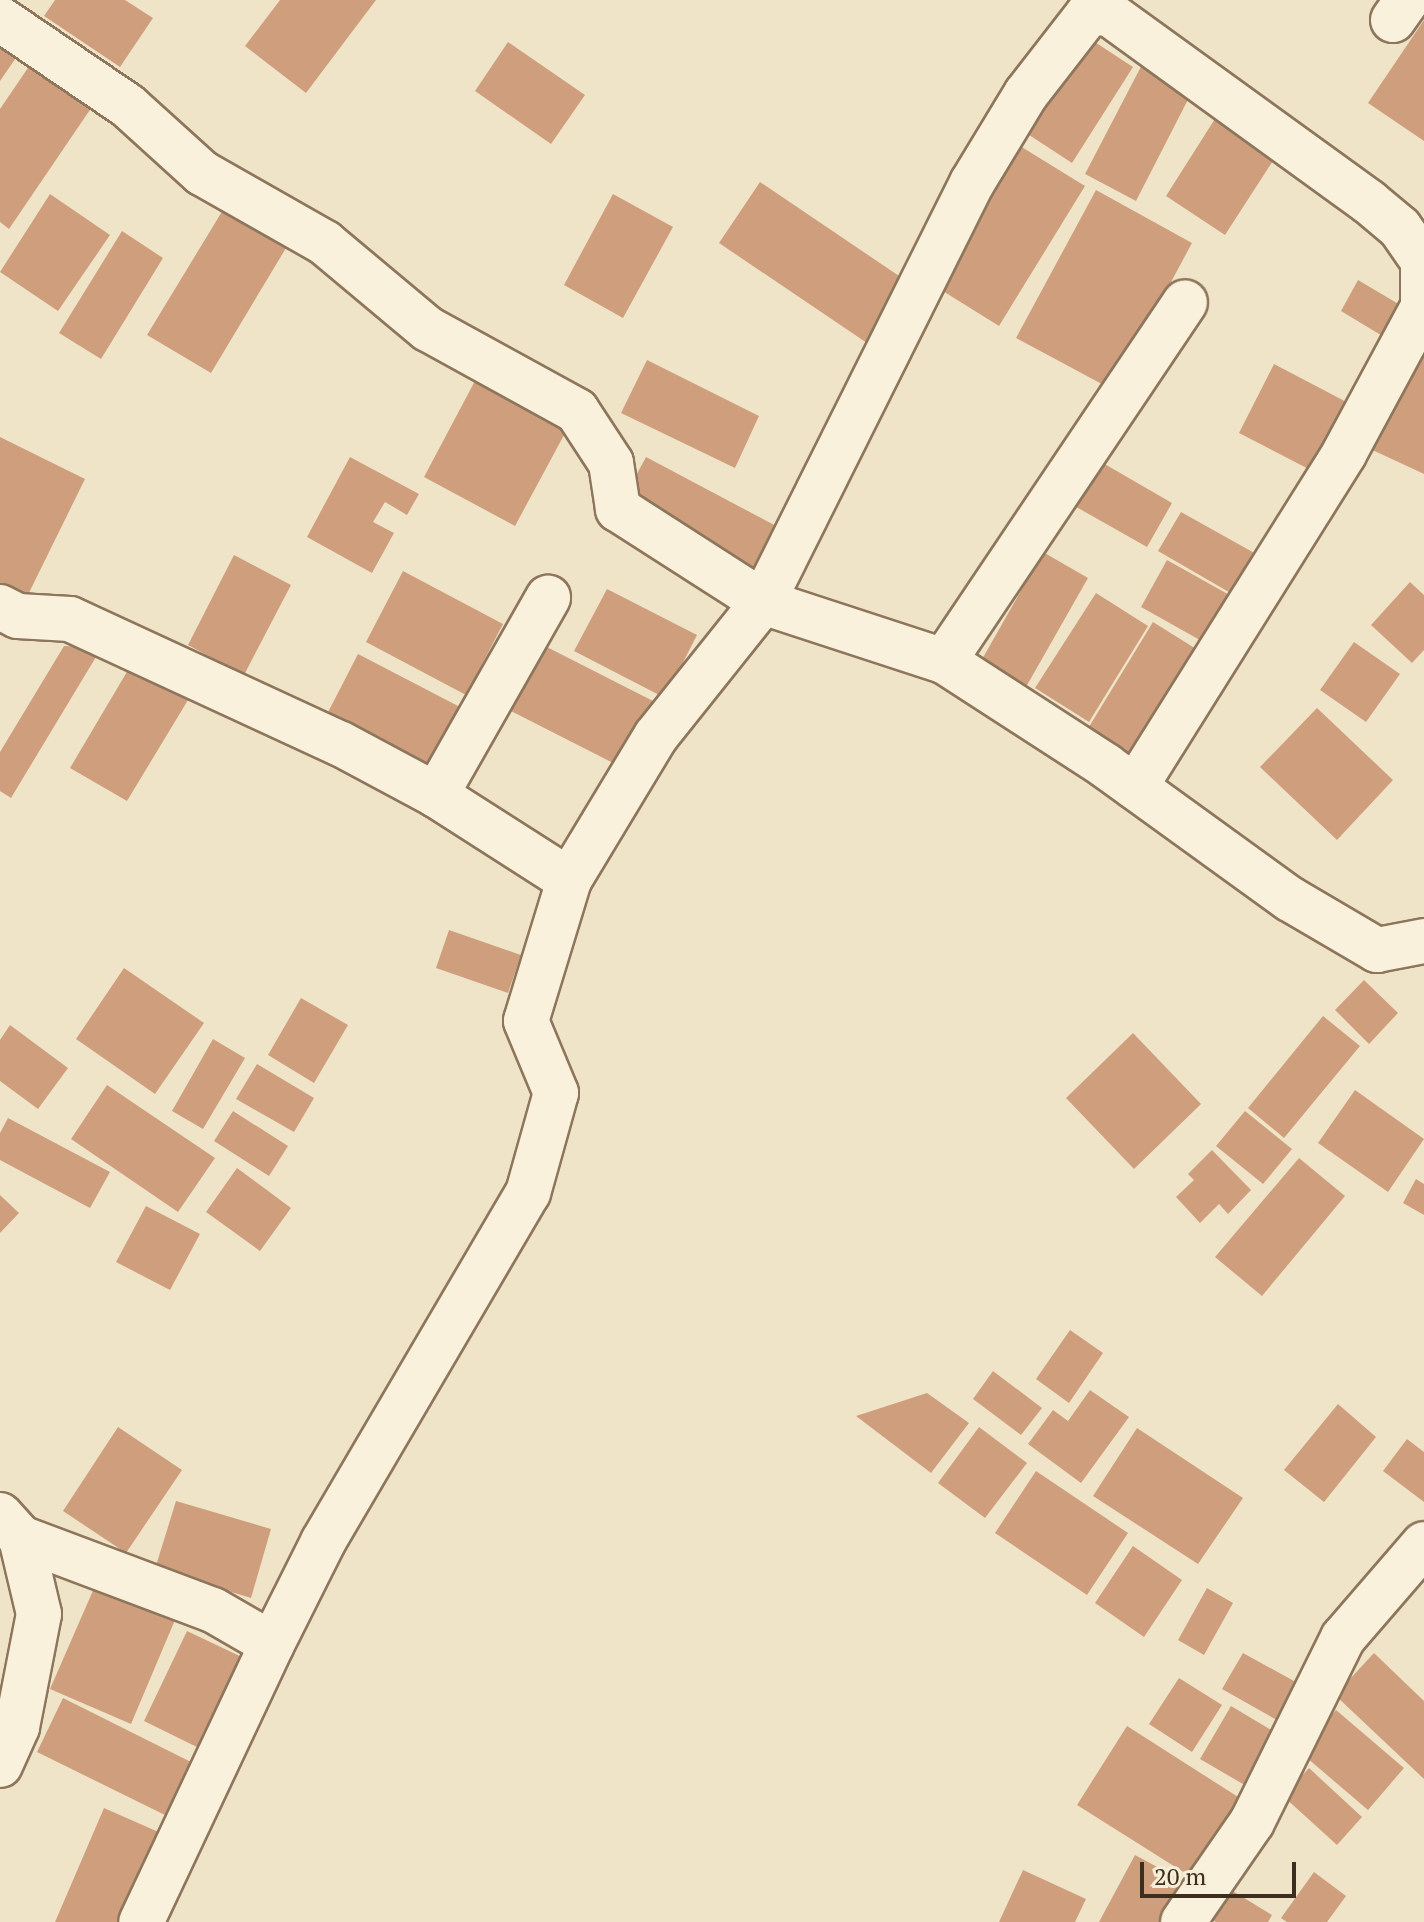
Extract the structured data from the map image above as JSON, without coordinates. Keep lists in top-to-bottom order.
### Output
{
  "scale_bar": "20 m"
}
